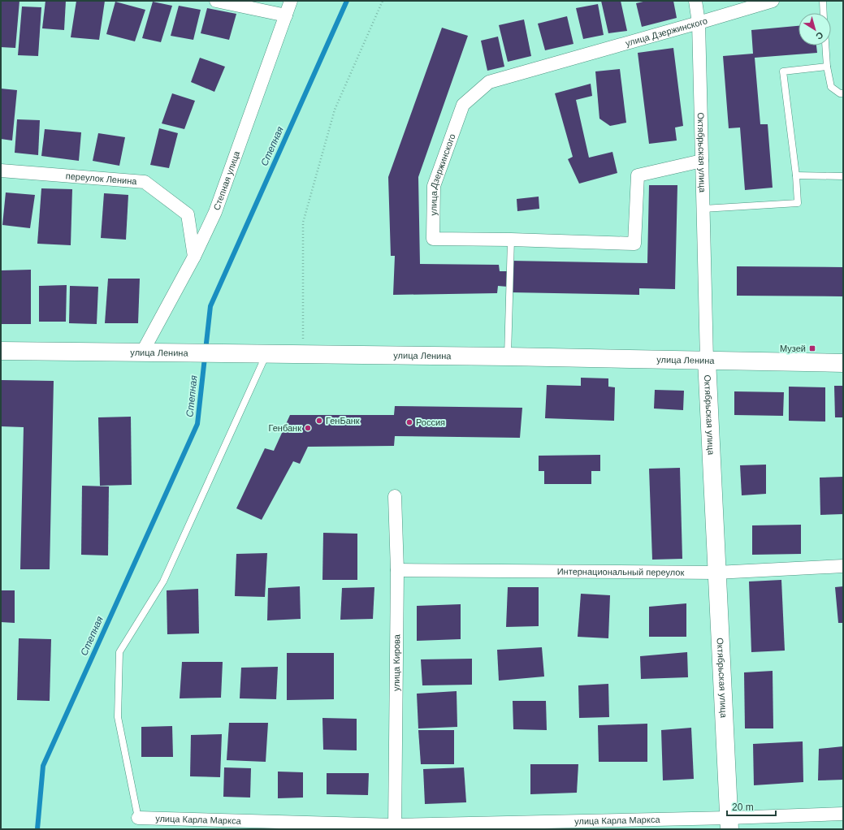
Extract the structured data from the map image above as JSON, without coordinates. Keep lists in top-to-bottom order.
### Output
{
  "streets": {
    "main road": ["Октябрьская улица", "улица Ленина"],
    "street": [
      "улица Дзержинского",
      "переулок Ленина",
      "Степная улица",
      "Интернациональный переулок",
      "улица Кирова",
      "улица Карла Маркса"
    ]
  },
  "crossings": [
    ["улица Дзержинского", "Октябрьская улица"],
    ["Октябрьская улица", "улица Ленина"],
    ["Октябрьская улица", "Интернациональный переулок"],
    ["Октябрьская улица", "улица Карла Маркса"],
    ["переулок Ленина", "Степная улица"],
    ["Степная улица", "улица Ленина"],
    ["Интернациональный переулок", "улица Кирова"],
    ["улица Кирова", "улица Карла Маркса"]
  ],
  "water": ["Степная"],
  "places": {
    "transit": ["Музей"],
    "other": ["ГенБанк", "Россия", "Генбанк"]
  },
  "scale_bar": "20 m",
  "north": "bottom right"
}
